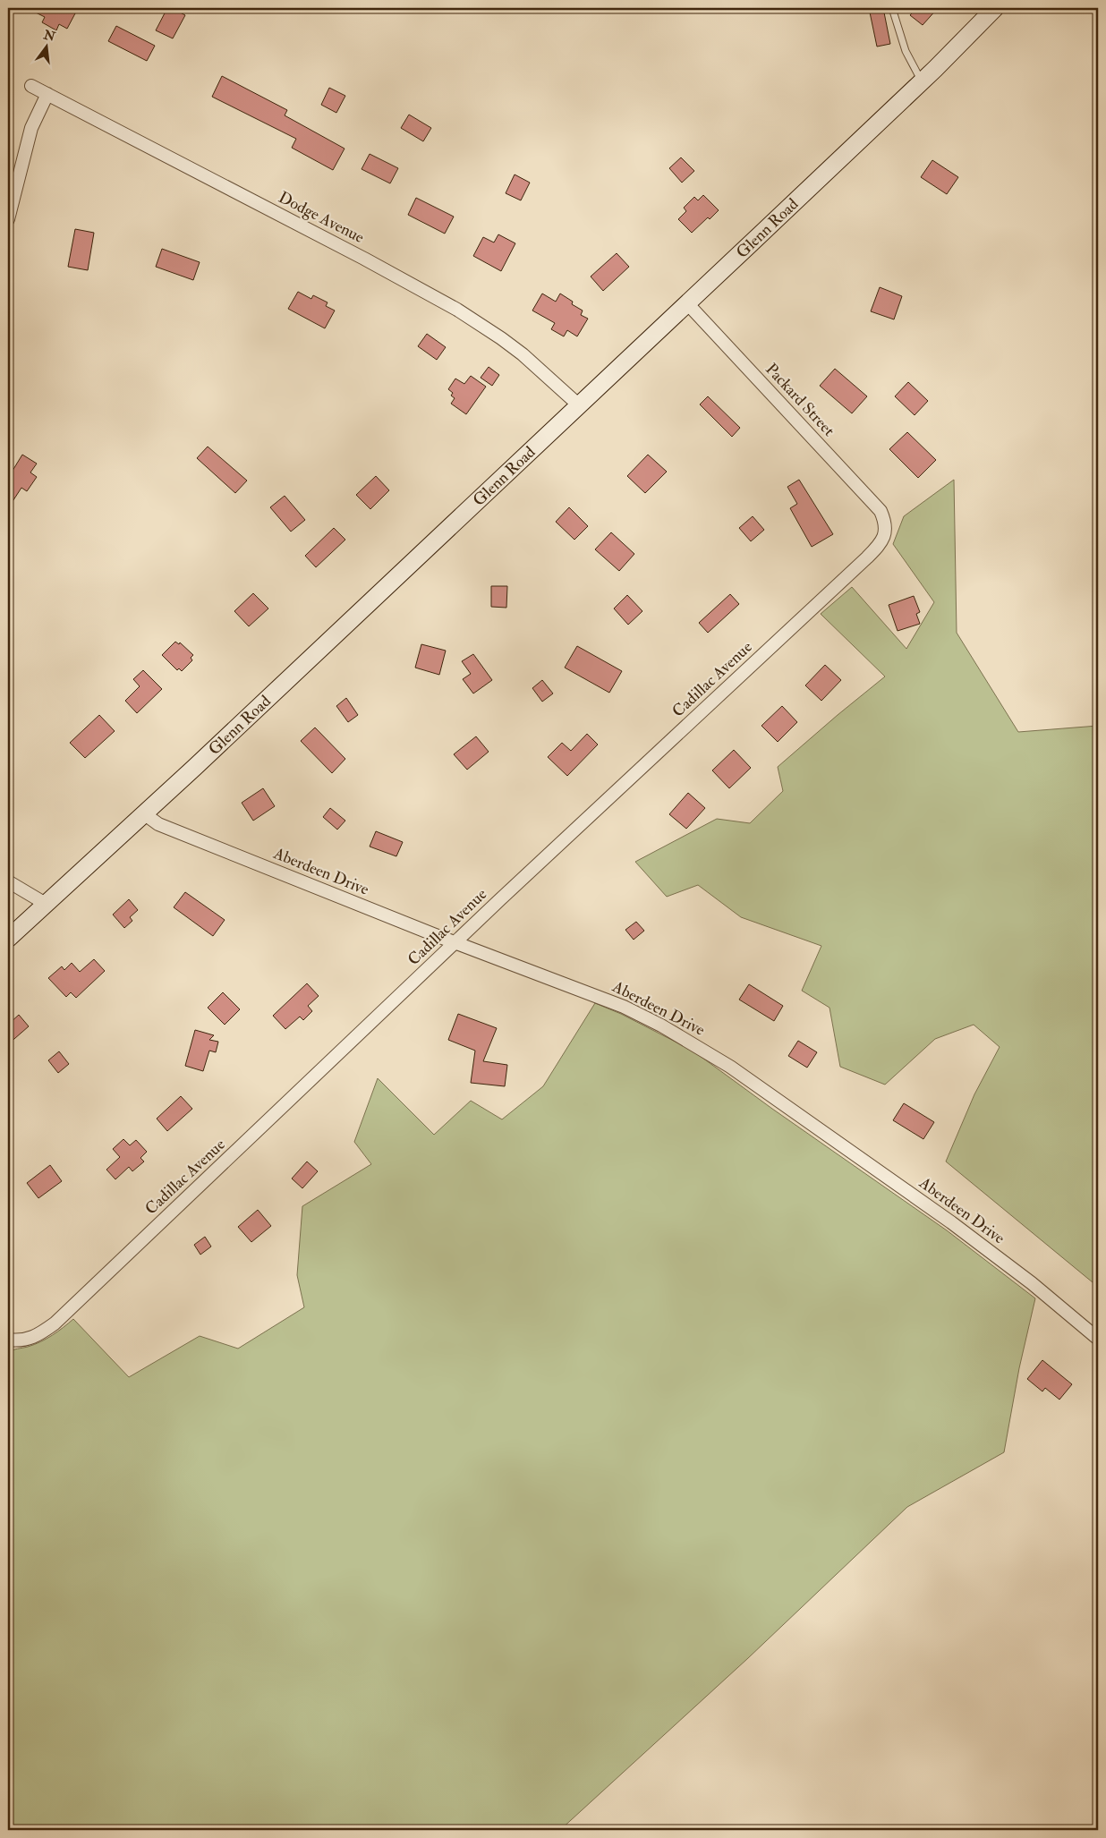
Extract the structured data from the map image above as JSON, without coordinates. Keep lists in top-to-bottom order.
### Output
{
  "streets": {
    "street": [
      "Dodge Avenue",
      "Glenn Road",
      "Packard Street",
      "Cadillac Avenue",
      "Aberdeen Drive"
    ]
  },
  "crossings": [
    ["Dodge Avenue", "Glenn Road"],
    ["Glenn Road", "Packard Street"],
    ["Glenn Road", "Aberdeen Drive"],
    ["Packard Street", "Cadillac Avenue"],
    ["Cadillac Avenue", "Aberdeen Drive"]
  ],
  "north": "top"
}
